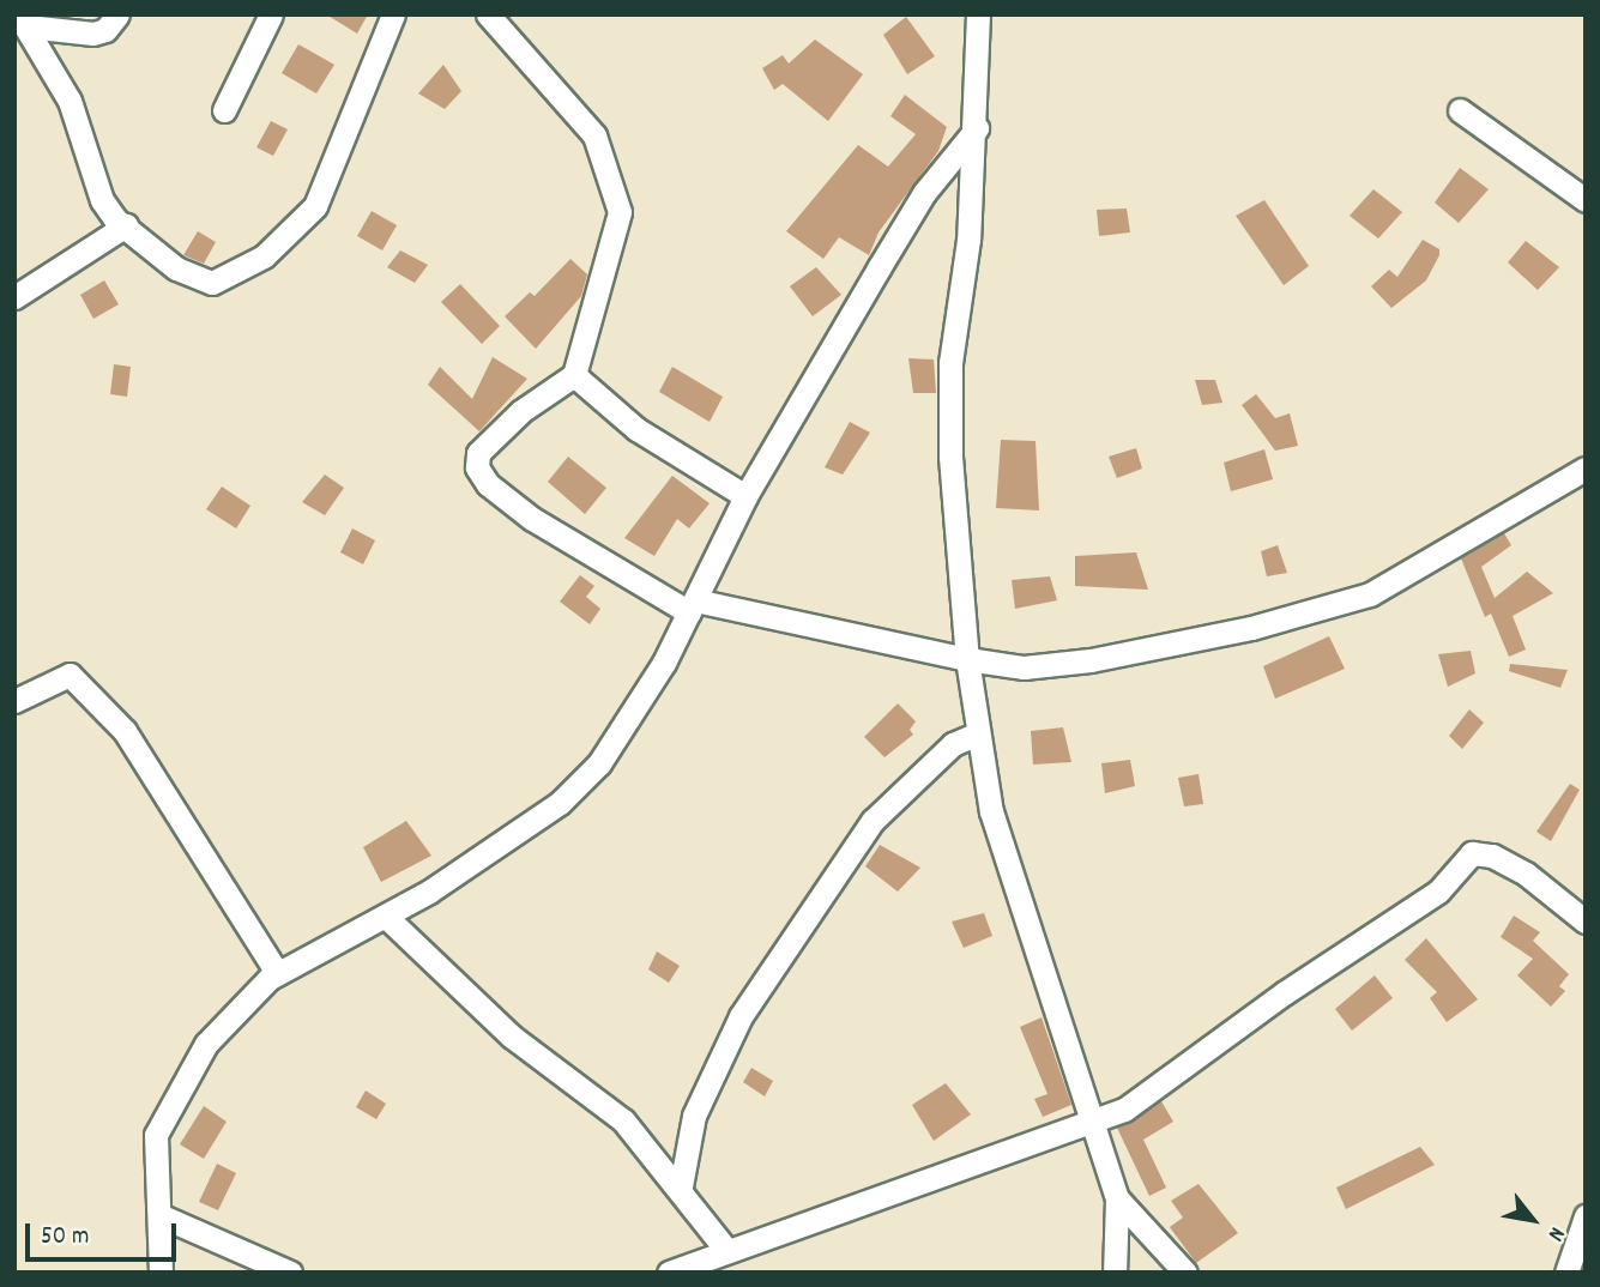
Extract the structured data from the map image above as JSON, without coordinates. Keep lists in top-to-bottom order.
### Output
{
  "scale_bar": "50 m",
  "north": "bottom right"
}
